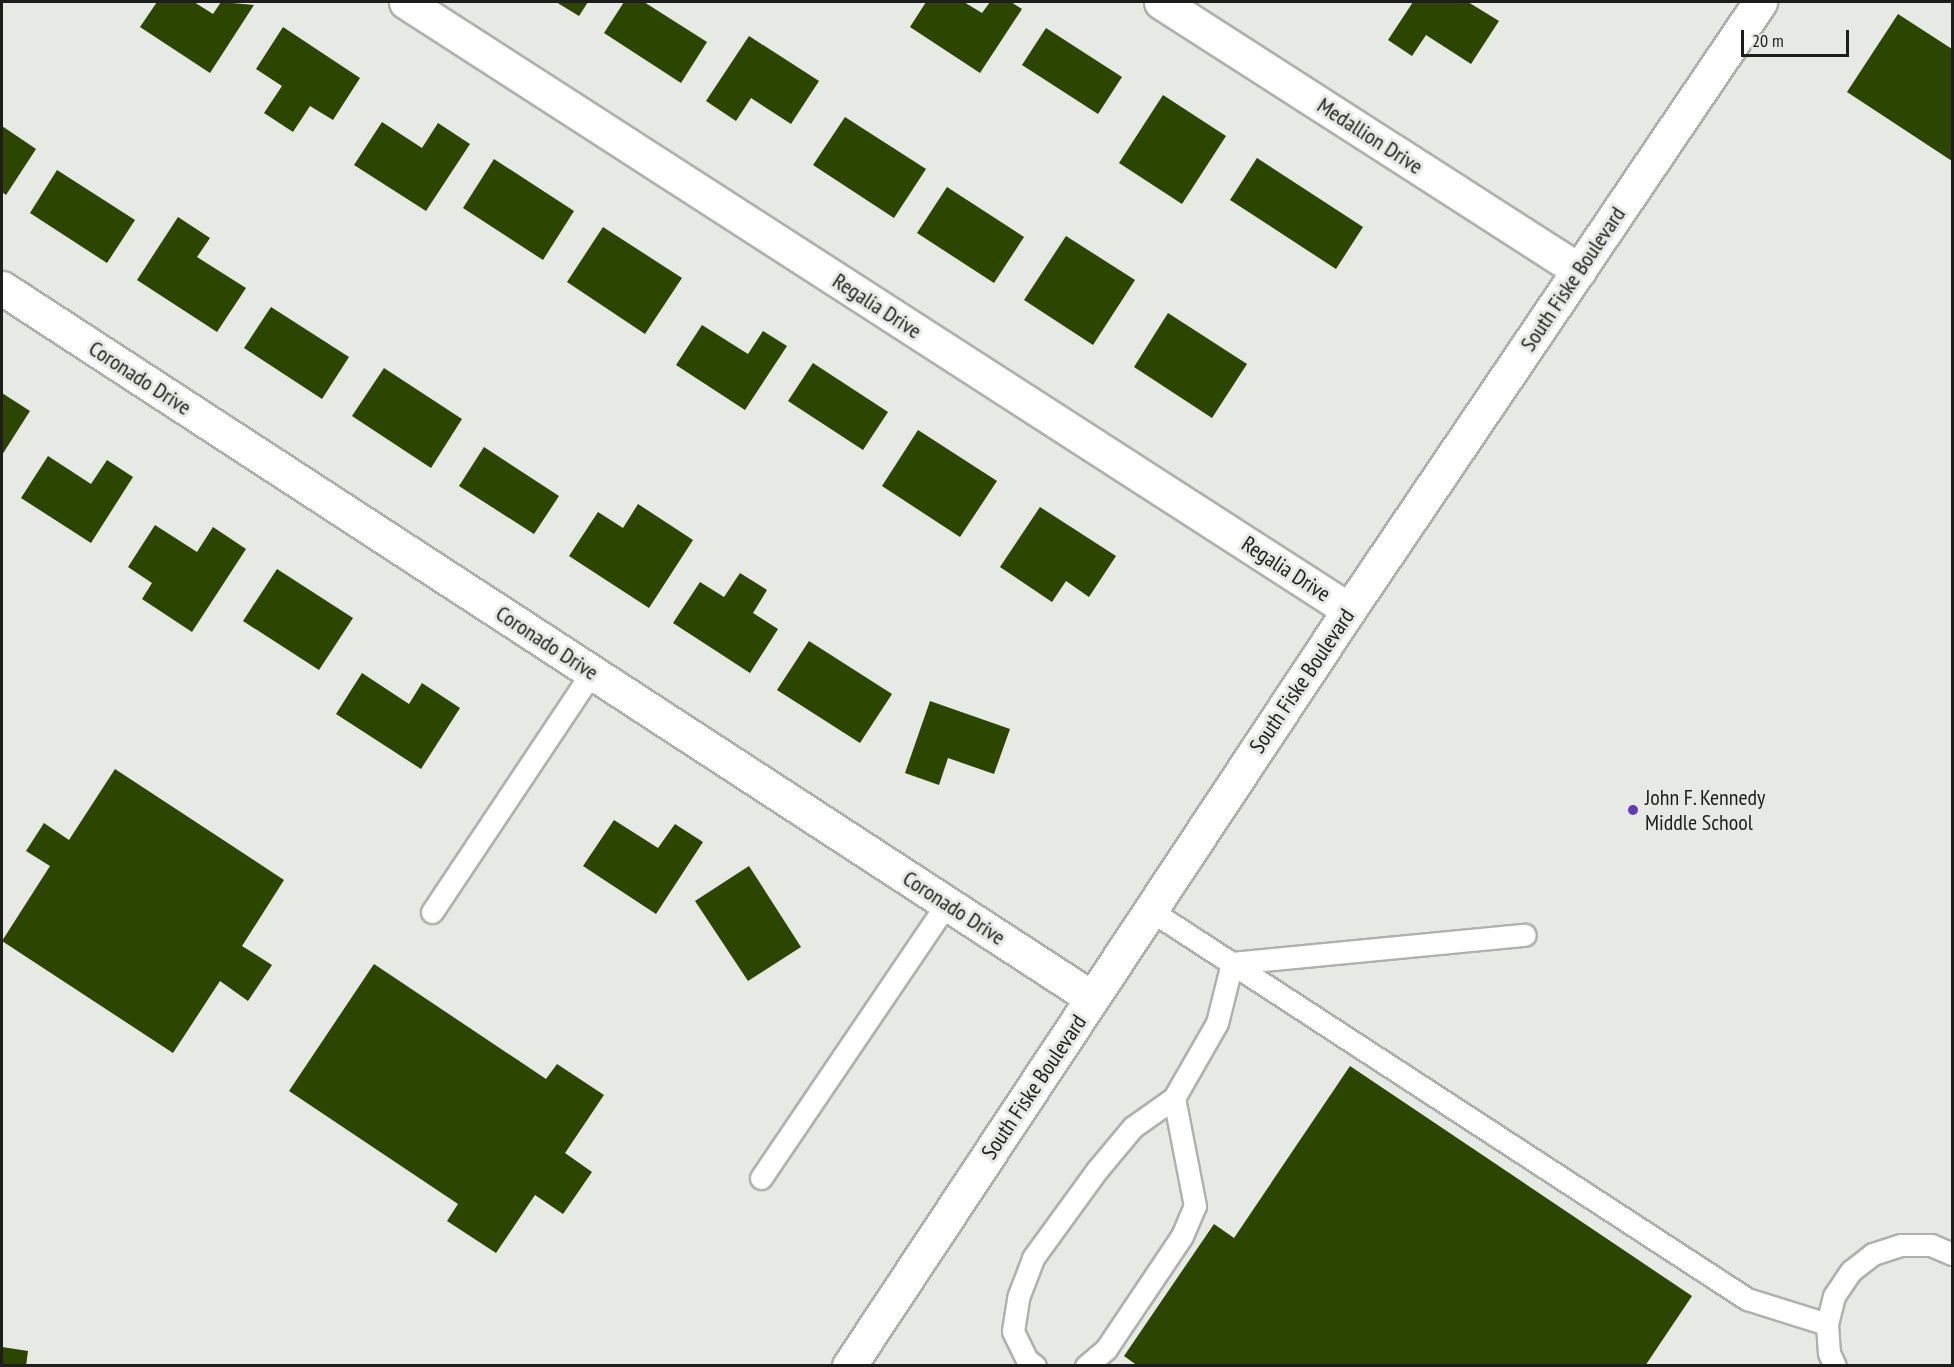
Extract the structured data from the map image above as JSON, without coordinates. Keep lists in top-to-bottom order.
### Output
{
  "streets": {
    "street": [
      "Medallion Drive",
      "South Fiske Boulevard",
      "Regalia Drive",
      "Coronado Drive"
    ]
  },
  "crossings": [
    ["Medallion Drive", "South Fiske Boulevard"],
    ["South Fiske Boulevard", "Regalia Drive"],
    ["South Fiske Boulevard", "Coronado Drive"]
  ],
  "places": ["John F. Kennedy Middle School"],
  "scale_bar": "20 m"
}
